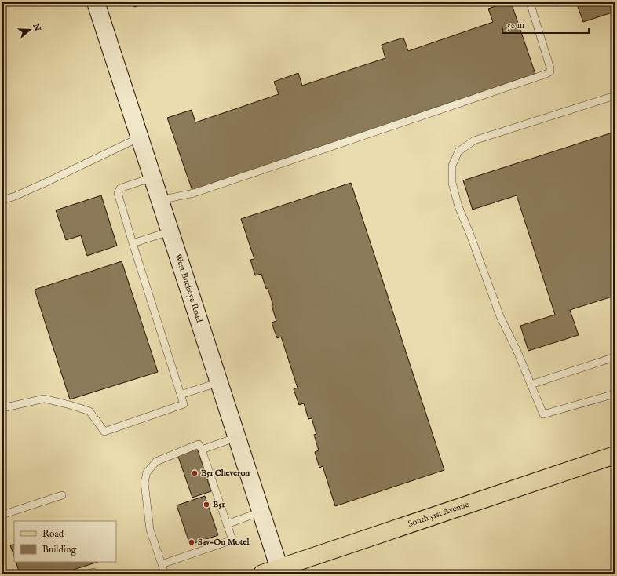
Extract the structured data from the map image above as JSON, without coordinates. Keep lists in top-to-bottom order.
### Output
{
  "streets": {
    "main road": ["West Buckeye Road", "South 51st Avenue"]
  },
  "crossings": [
    ["West Buckeye Road", "South 51st Avenue"]
  ],
  "places": ["B51 Cheveron", "B51", "Sav-On Motel"],
  "legend": ["Road", "Building"],
  "scale_bar": "50 m",
  "north": "right"
}
